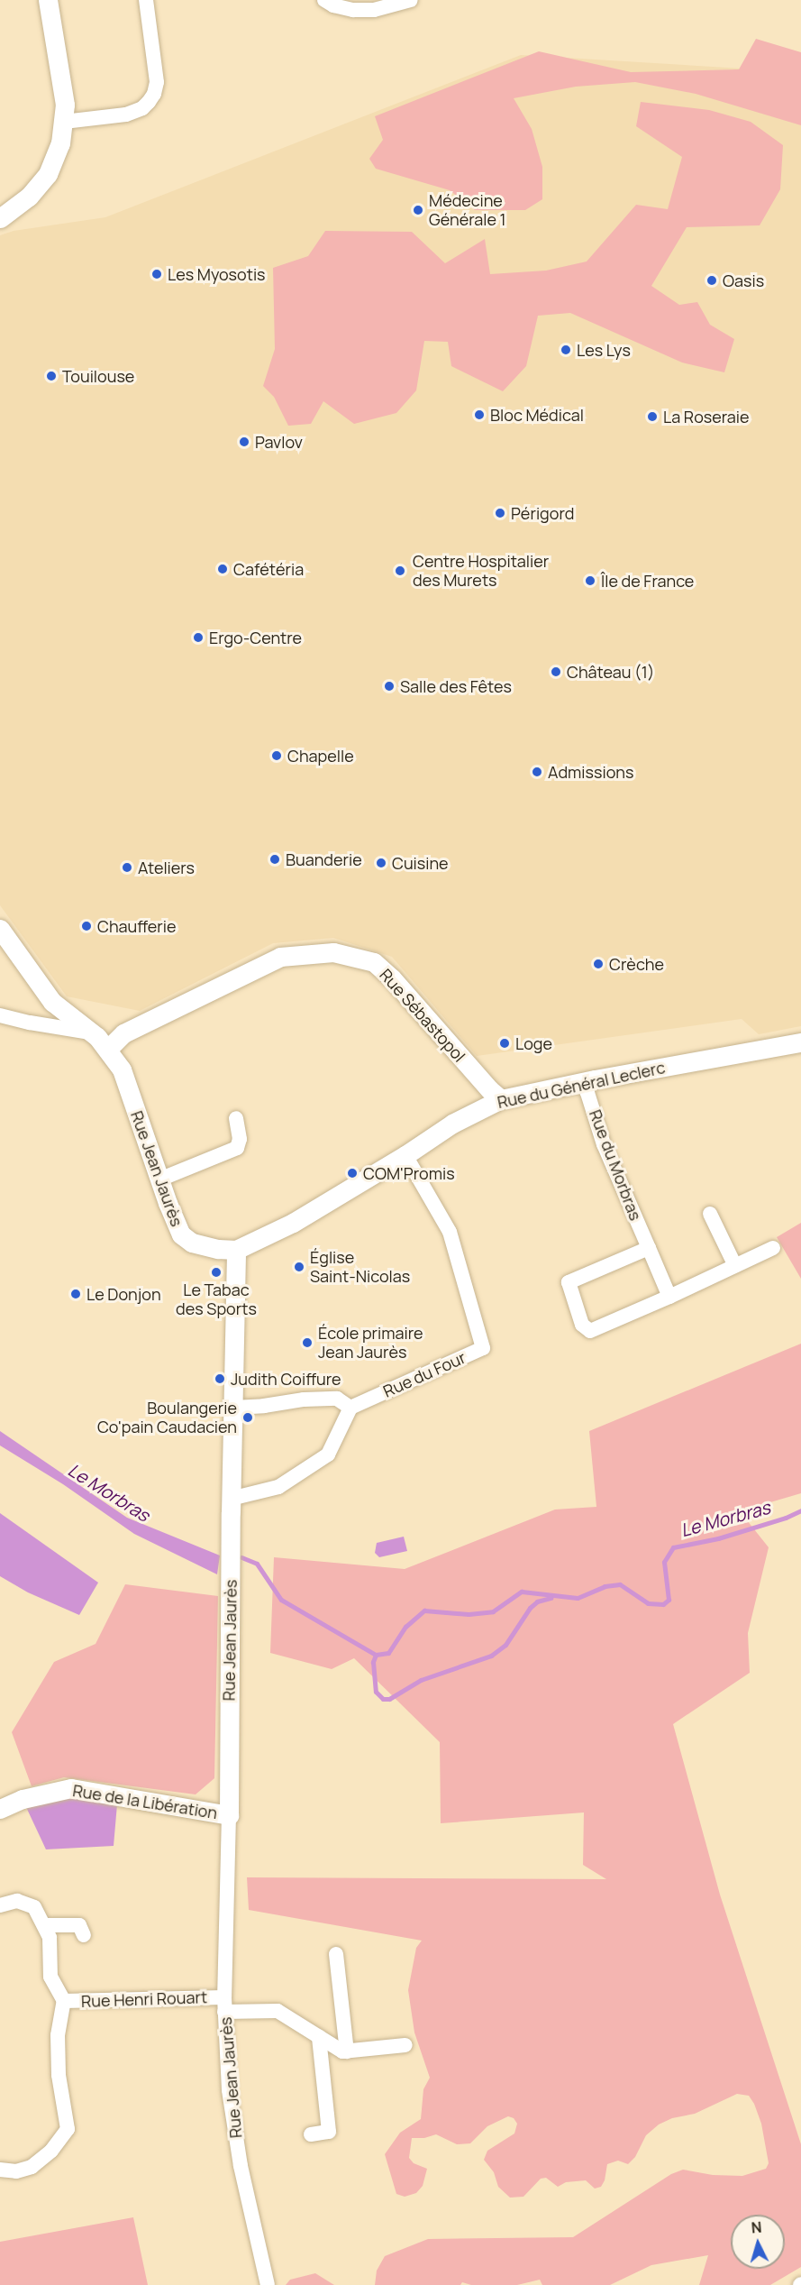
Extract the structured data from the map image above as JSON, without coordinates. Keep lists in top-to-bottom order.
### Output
{
  "streets": {
    "main road": [
      "Rue Sébastopol",
      "Rue du Général Leclerc",
      "Rue Jean Jaurès",
      "Rue de la Libération"
    ],
    "street": ["Rue du Morbras", "Rue du Four", "Rue Henri Rouart"]
  },
  "crossings": [
    ["Rue Sébastopol", "Rue du Général Leclerc"],
    ["Rue Sébastopol", "Rue Jean Jaurès"],
    ["Rue du Général Leclerc", "Rue du Morbras"],
    ["Rue du Général Leclerc", "Rue Jean Jaurès"],
    ["Rue du Général Leclerc", "Rue du Four"],
    ["Rue Jean Jaurès", "Rue de la Libération"],
    ["Rue Jean Jaurès", "Rue Henri Rouart"]
  ],
  "water": ["Le Morbras"],
  "places": [
    "Médecine Générale 1",
    "Les Myosotis",
    "Oasis",
    "Les Lys",
    "Touilouse",
    "Bloc Médical",
    "La Roseraie",
    "Pavlov",
    "Périgord",
    "Cafétéria",
    "Centre Hospitalier des Murets",
    "Île de France",
    "Ergo-Centre",
    "Château (1)",
    "Salle des Fêtes",
    "Chapelle",
    "Admissions",
    "Buanderie",
    "Cuisine",
    "Ateliers",
    "Chaufferie",
    "Crèche",
    "Loge",
    "COM'Promis",
    "Église Saint-Nicolas",
    "Le Tabac des Sports",
    "Le Donjon",
    "École primaire Jean Jaurès",
    "Judith Coiffure",
    "Boulangerie Co'pain Caudacien"
  ],
  "north": "top"
}
